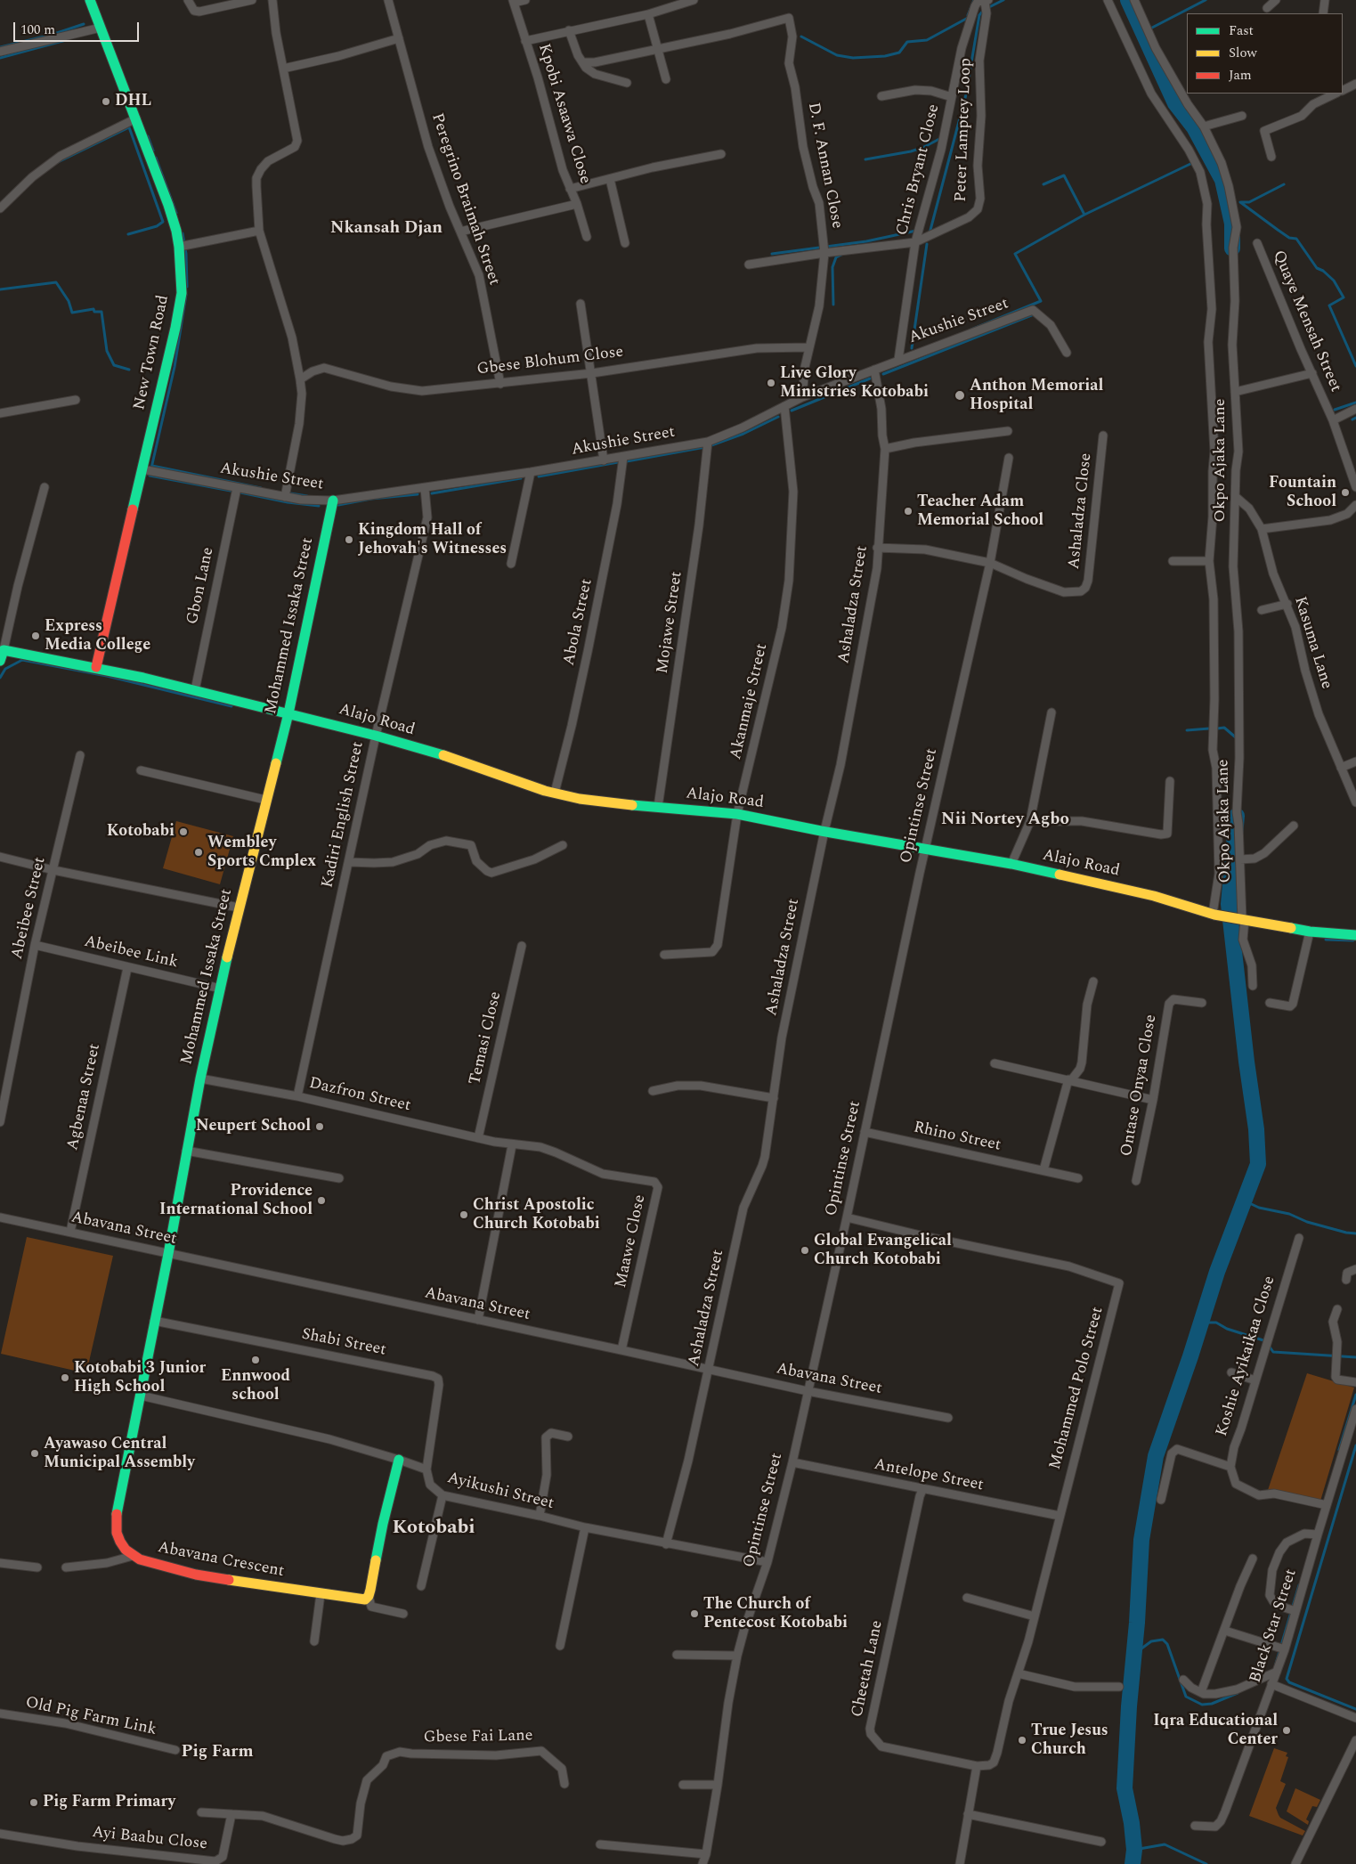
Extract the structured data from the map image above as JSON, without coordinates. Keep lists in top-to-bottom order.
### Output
{
  "streets": {
    "street": [
      "Kpobi Asaawa Close",
      "Peter Lamptey Loop",
      "D. F. Annan Close",
      "Chris Bryant Close",
      "Peregrino Braimah Street",
      "Akushie Street",
      "Quaye Mensah Street",
      "New Town Road",
      "Gbese Blohum Close",
      "Okpo Ajaka Lane",
      "Ashaladza Close",
      "Gbon Lane",
      "Ashaladza Street",
      "Abola Street",
      "Mojawe Street",
      "Mohammed Issaka Street",
      "Kasuma Lane",
      "Akanmaje Street",
      "Alajo Road",
      "Opintinse Street",
      "Kadiri English Street",
      "Abeibee Street",
      "Abeibee Link",
      "Temasi Close",
      "Ontase Onyaa Close",
      "Dazfron Street",
      "Agbenaa Street",
      "Rhino Street",
      "Abavana Street",
      "Maawe Close",
      "Shabi Street",
      "Koshie Ayikaikaa Close",
      "Mohammed Polo Street",
      "Antelope Street",
      "Ayikushi Street",
      "Abavana Crescent",
      "Black Star Street",
      "Cheetah Lane",
      "Old Pig Farm Link",
      "Gbese Fai Lane",
      "Ayi Baabu Close"
    ]
  },
  "crossings": [
    ["Peter Lamptey Loop", "D. F. Annan Close"],
    ["Peter Lamptey Loop", "Chris Bryant Close"],
    ["D. F. Annan Close", "Akushie Street"],
    ["D. F. Annan Close", "Gbese Blohum Close"],
    ["Chris Bryant Close", "Akushie Street"],
    ["Peregrino Braimah Street", "Gbese Blohum Close"],
    ["Akushie Street", "New Town Road"],
    ["Akushie Street", "Gbon Lane"],
    ["Akushie Street", "Ashaladza Street"],
    ["Akushie Street", "Abola Street"],
    ["Akushie Street", "Mojawe Street"],
    ["Akushie Street", "Mohammed Issaka Street"],
    ["Akushie Street", "Akanmaje Street"],
    ["Akushie Street", "Kadiri English Street"],
    ["New Town Road", "Alajo Road"],
    ["Okpo Ajaka Lane", "Kasuma Lane"],
    ["Okpo Ajaka Lane", "Alajo Road"],
    ["Ashaladza Close", "Ashaladza Street"],
    ["Ashaladza Close", "Opintinse Street"],
    ["Gbon Lane", "Alajo Road"],
    ["Ashaladza Street", "Alajo Road"],
    ["Ashaladza Street", "Abavana Street"],
    ["Ashaladza Street", "Ayikushi Street"],
    ["Abola Street", "Alajo Road"],
    ["Mojawe Street", "Alajo Road"],
    ["Mohammed Issaka Street", "Alajo Road"],
    ["Mohammed Issaka Street", "Abeibee Link"],
    ["Mohammed Issaka Street", "Dazfron Street"],
    ["Mohammed Issaka Street", "Abavana Street"],
    ["Akanmaje Street", "Alajo Road"],
    ["Alajo Road", "Opintinse Street"],
    ["Alajo Road", "Kadiri English Street"],
    ["Opintinse Street", "Rhino Street"],
    ["Opintinse Street", "Abavana Street"],
    ["Opintinse Street", "Mohammed Polo Street"],
    ["Opintinse Street", "Antelope Street"],
    ["Opintinse Street", "Ayikushi Street"],
    ["Kadiri English Street", "Dazfron Street"],
    ["Abeibee Street", "Abeibee Link"],
    ["Abeibee Link", "Agbenaa Street"],
    ["Temasi Close", "Dazfron Street"],
    ["Dazfron Street", "Maawe Close"],
    ["Agbenaa Street", "Abavana Street"],
    ["Abavana Street", "Maawe Close"],
    ["Shabi Street", "Ayikushi Street"],
    ["Koshie Ayikaikaa Close", "Black Star Street"],
    ["Mohammed Polo Street", "Antelope Street"],
    ["Mohammed Polo Street", "Cheetah Lane"],
    ["Antelope Street", "Cheetah Lane"],
    ["Gbese Fai Lane", "Ayi Baabu Close"]
  ],
  "districts": [
    "Nkansah Djan",
    "Nii Nortey Agbo",
    "Kotobabi",
    "Pig Farm"
  ],
  "places": [
    "DHL",
    "Live Glory Ministries Kotobabi",
    "Anthon Memorial Hospital",
    "Fountain School",
    "Teacher Adam Memorial School",
    "Kingdom Hall of Jehovah's Witnesses",
    "Express Media College",
    "Kotobabi",
    "Wembley Sports Cmplex",
    "Neupert School",
    "Providence International School",
    "Christ Apostolic Church Kotobabi",
    "Global Evangelical Church Kotobabi",
    "Ennwood school",
    "Kotobabi 3 Junior High School",
    "Ayawaso Central Municipal Assembly",
    "The Church of Pentecost Kotobabi",
    "Iqra Educational Center",
    "True Jesus Church",
    "Pig Farm Primary"
  ],
  "legend": ["Fast", "Slow", "Jam"],
  "scale_bar": "100 m"
}
